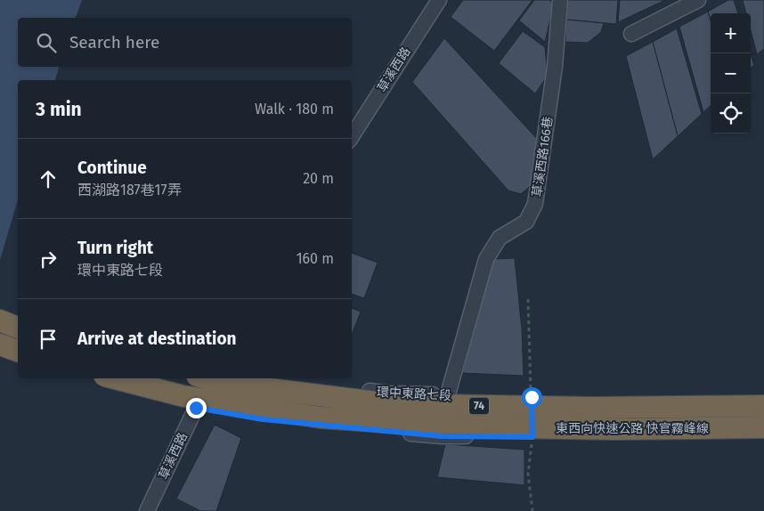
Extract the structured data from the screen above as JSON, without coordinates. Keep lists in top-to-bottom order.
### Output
{
  "streets": {
    "highway": ["74", "東西向快速公路 快官霧峰線"],
    "street": ["草溪西路", "草溪西路166巷", "環中東路七段"]
  },
  "crossings": [
    ["草溪西路166巷", "環中東路七段"]
  ],
  "page": {
    "map_buttons": ["+", "−"],
    "search": "Search here",
    "heading": ["3 min", "Walk · 180 m"],
    "list": [
      ["Continue", "西湖路187巷17弄", "20 m"],
      ["Turn right", "環中東路七段", "160 m"],
      "Arrive at destination"
    ]
  }
}
